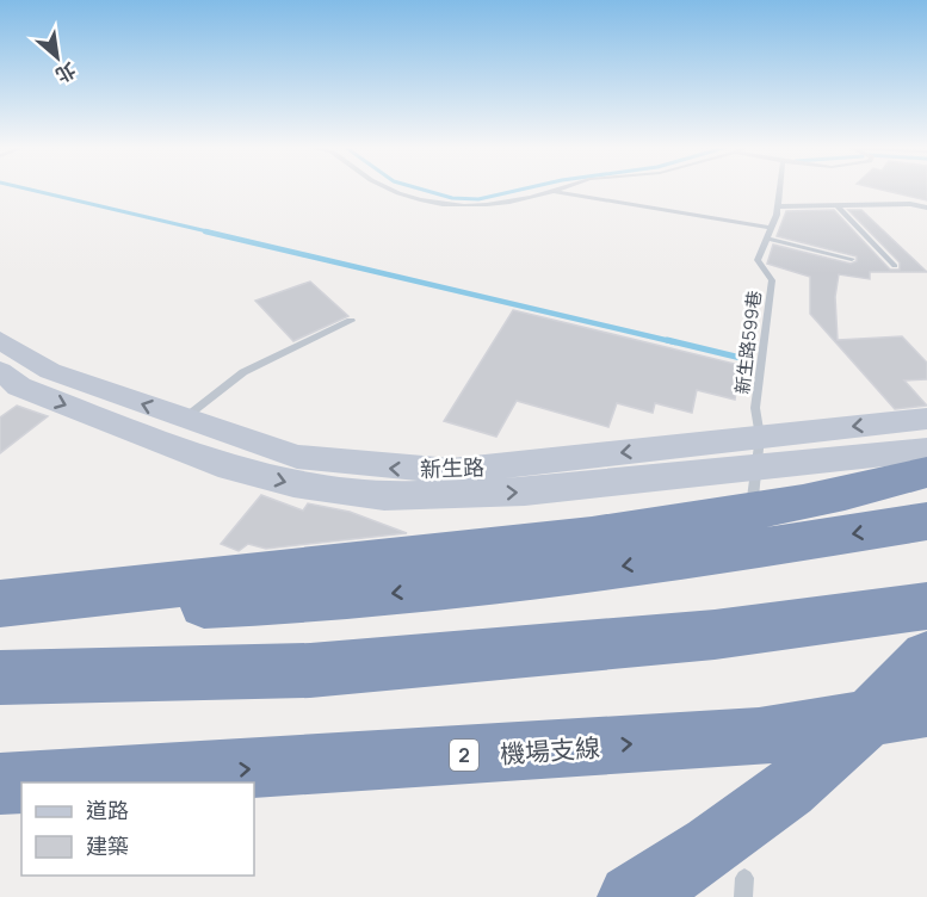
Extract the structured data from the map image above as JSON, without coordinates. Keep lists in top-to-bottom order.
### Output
{
  "streets": {
    "highway": ["機場支線", "2"],
    "main road": ["新生路"],
    "lane": ["新生路599巷"]
  },
  "crossings": [
    ["新生路599巷", "新生路"]
  ],
  "legend": ["道路", "建築"],
  "north": "bottom right"
}
